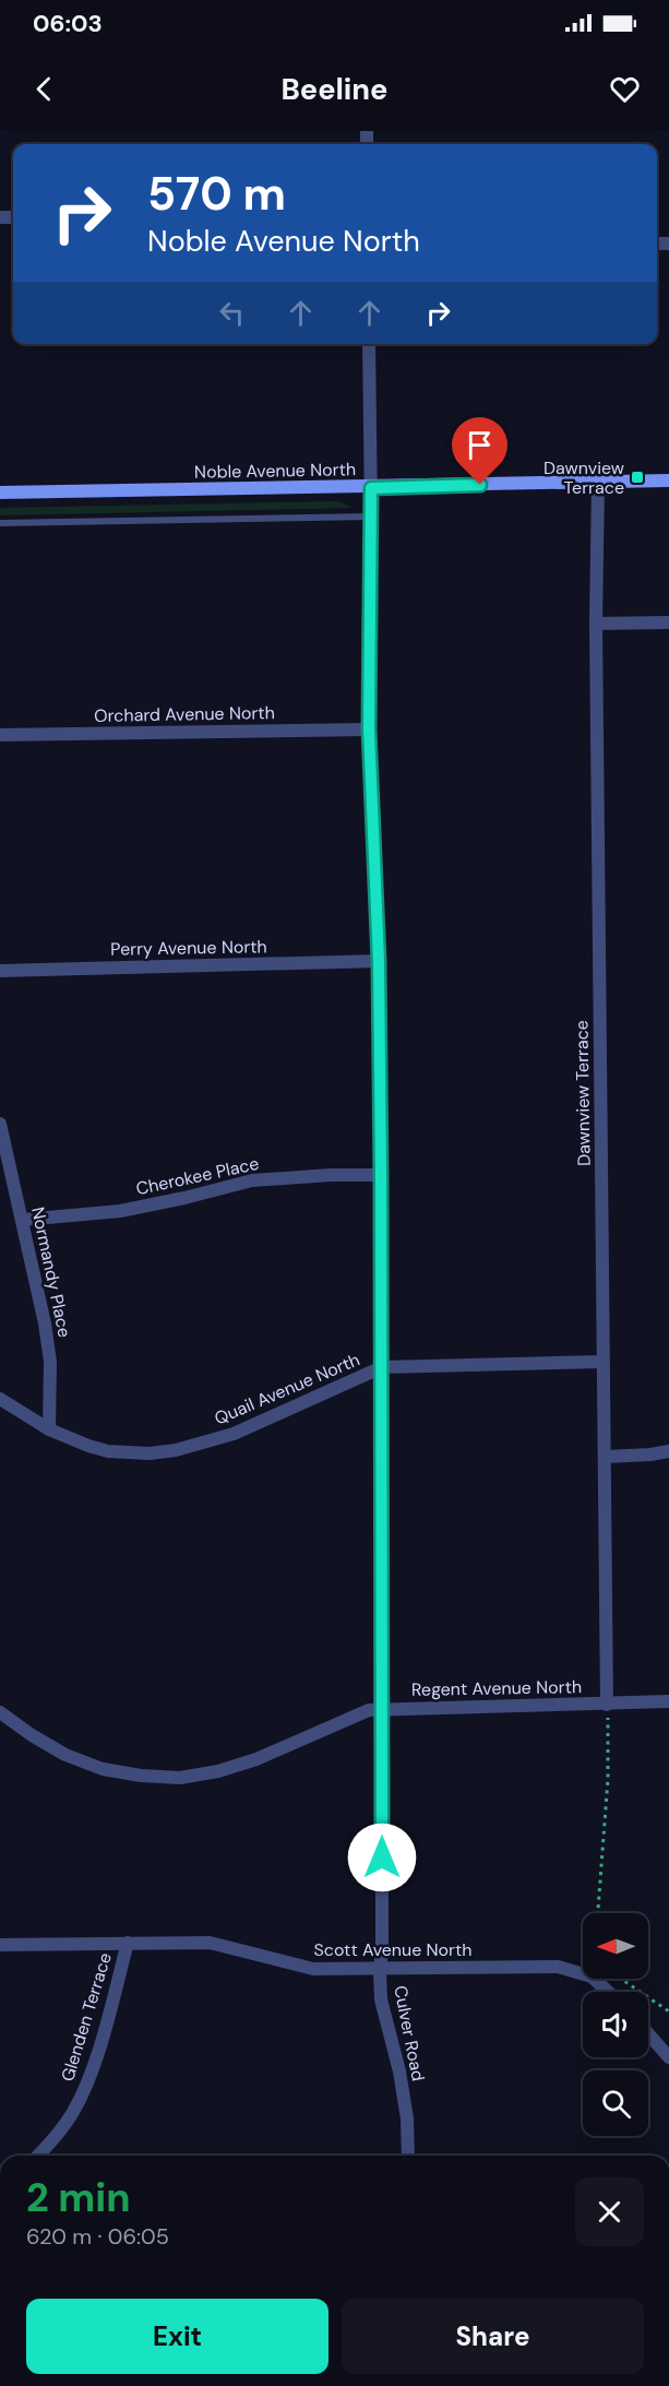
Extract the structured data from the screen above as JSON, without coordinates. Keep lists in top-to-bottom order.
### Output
{
  "streets": {
    "street": [
      "Noble Avenue North",
      "Orchard Avenue North",
      "Perry Avenue North",
      "Dawnview Terrace",
      "Cherokee Place",
      "Normandy Place",
      "Quail Avenue North",
      "Regent Avenue North",
      "Scott Avenue North",
      "Glenden Terrace",
      "Culver Road"
    ]
  },
  "crossings": [
    ["Noble Avenue North", "Dawnview Terrace"],
    ["Noble Avenue North", "Culver Road"],
    ["Orchard Avenue North", "Culver Road"],
    ["Perry Avenue North", "Culver Road"],
    ["Dawnview Terrace", "Quail Avenue North"],
    ["Dawnview Terrace", "Regent Avenue North"],
    ["Cherokee Place", "Normandy Place"],
    ["Cherokee Place", "Culver Road"],
    ["Normandy Place", "Quail Avenue North"],
    ["Quail Avenue North", "Culver Road"],
    ["Regent Avenue North", "Culver Road"],
    ["Scott Avenue North", "Glenden Terrace"],
    ["Scott Avenue North", "Culver Road"]
  ],
  "places": {
    "transit": ["Dawnview Terrace"]
  },
  "north": "left",
  "page": {
    "status": "06:03",
    "header": "Beeline",
    "turn": ["570 m", "Noble Avenue North"],
    "heading": ["2 min", "620 m · 06:05"],
    "buttons": ["Exit", "Share"]
  }
}
